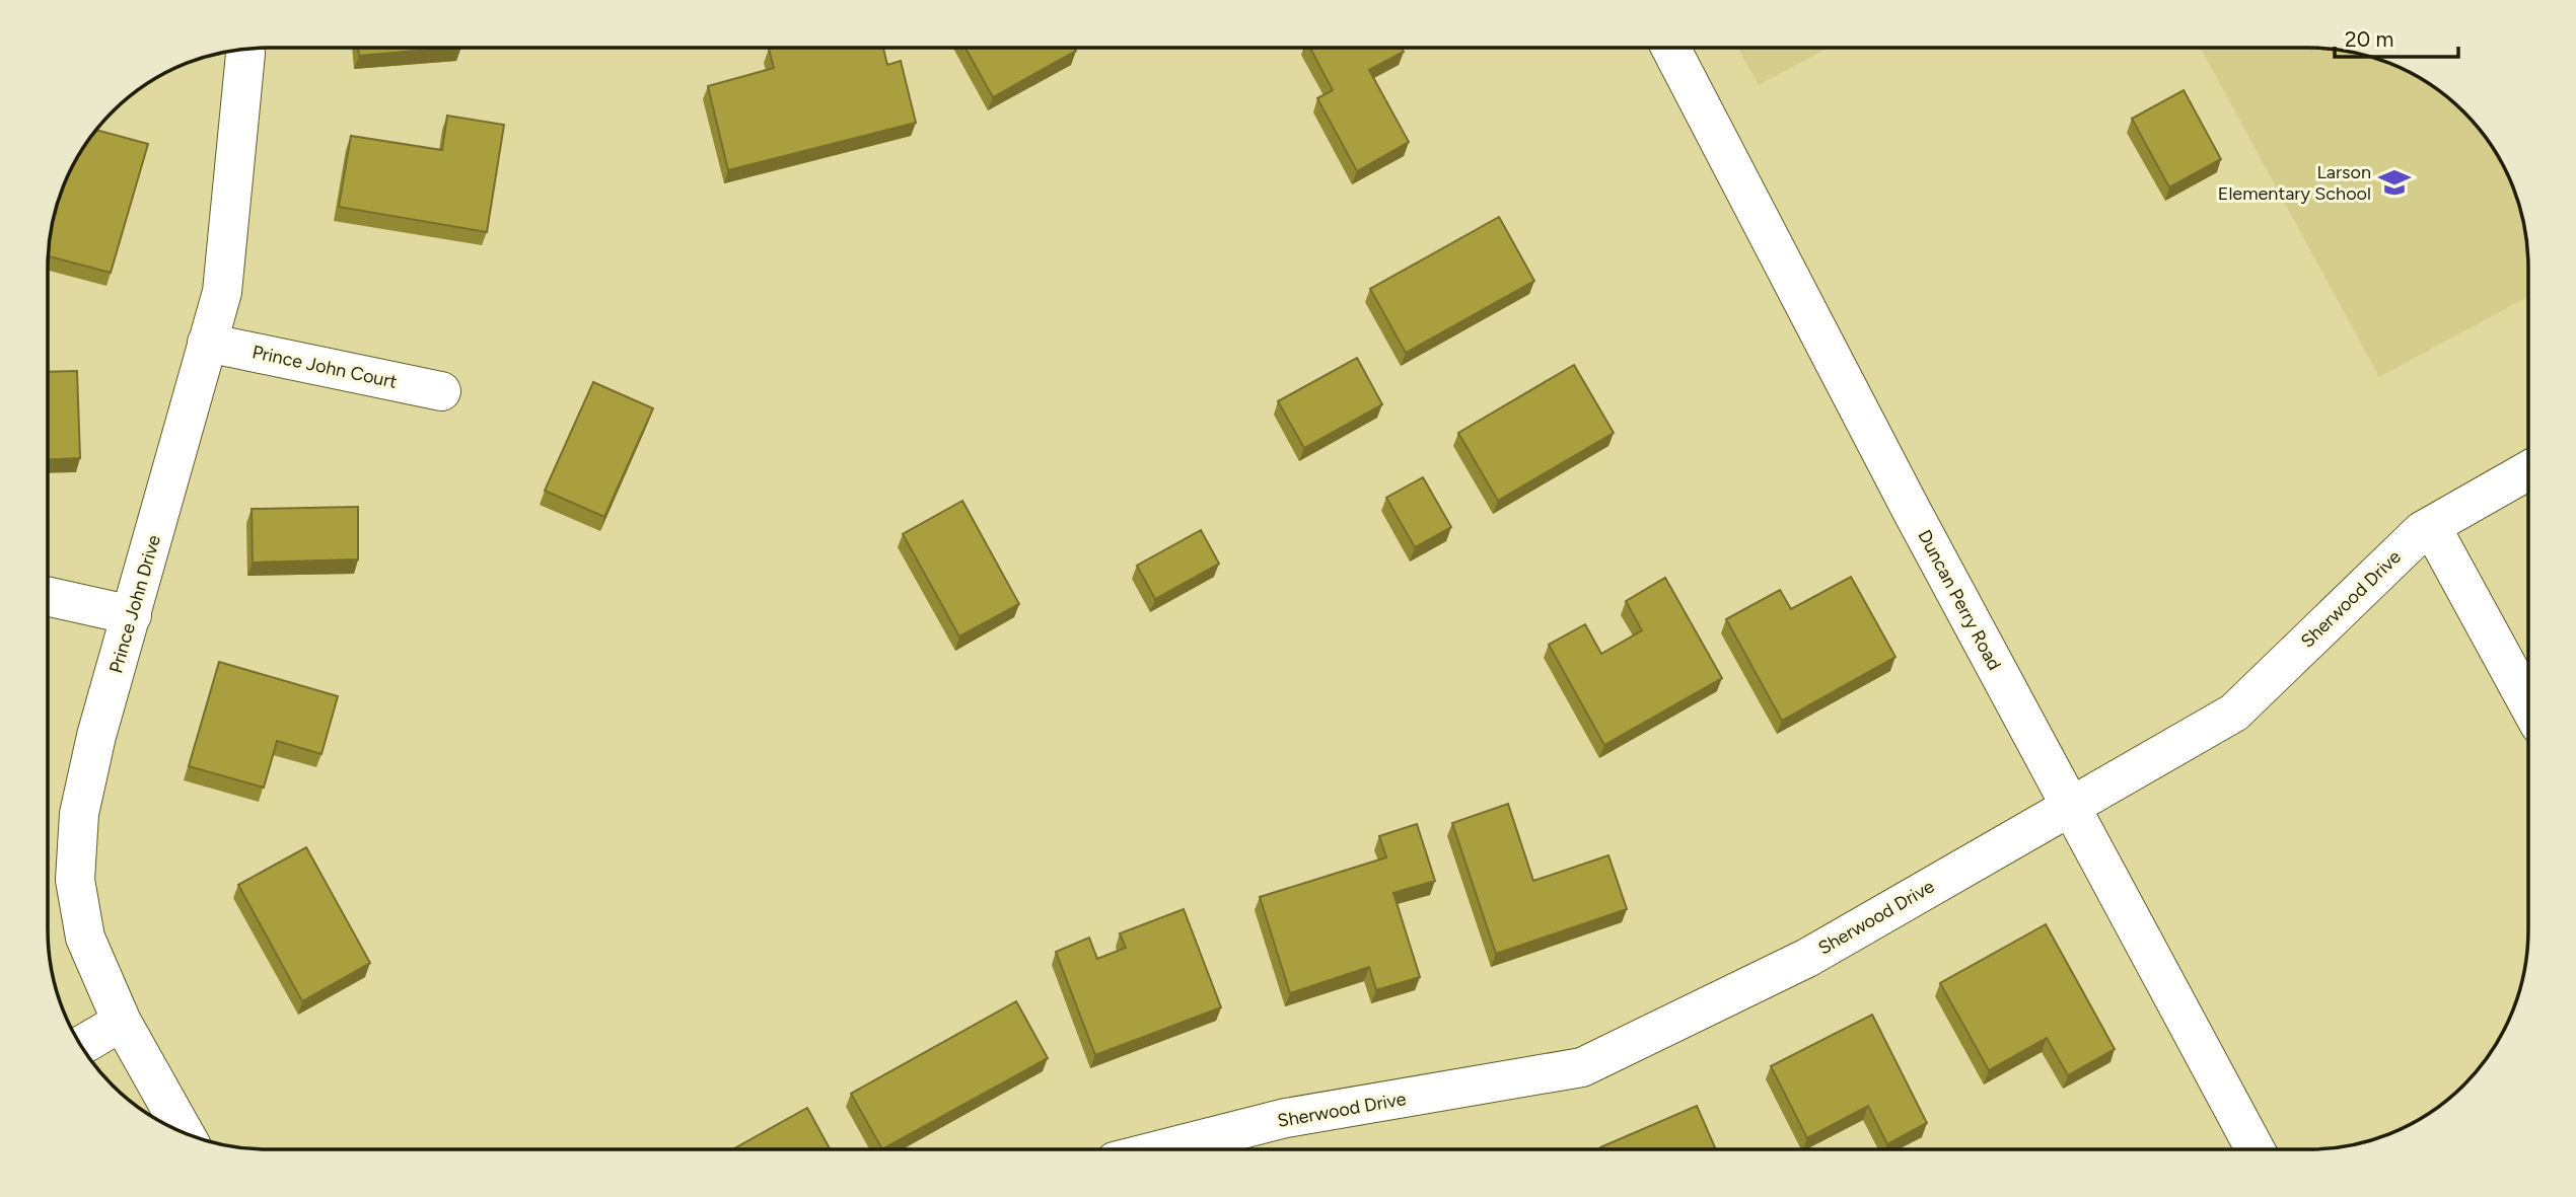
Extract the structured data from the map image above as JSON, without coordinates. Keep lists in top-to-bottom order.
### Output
{
  "streets": {
    "street": [
      "Prince John Court",
      "Sherwood Drive",
      "Duncan Perry Road",
      "Prince John Drive"
    ]
  },
  "crossings": [
    ["Prince John Court", "Prince John Drive"],
    ["Sherwood Drive", "Duncan Perry Road"]
  ],
  "places": {
    "school or university": ["Larson Elementary School"]
  },
  "scale_bar": "20 m"
}
